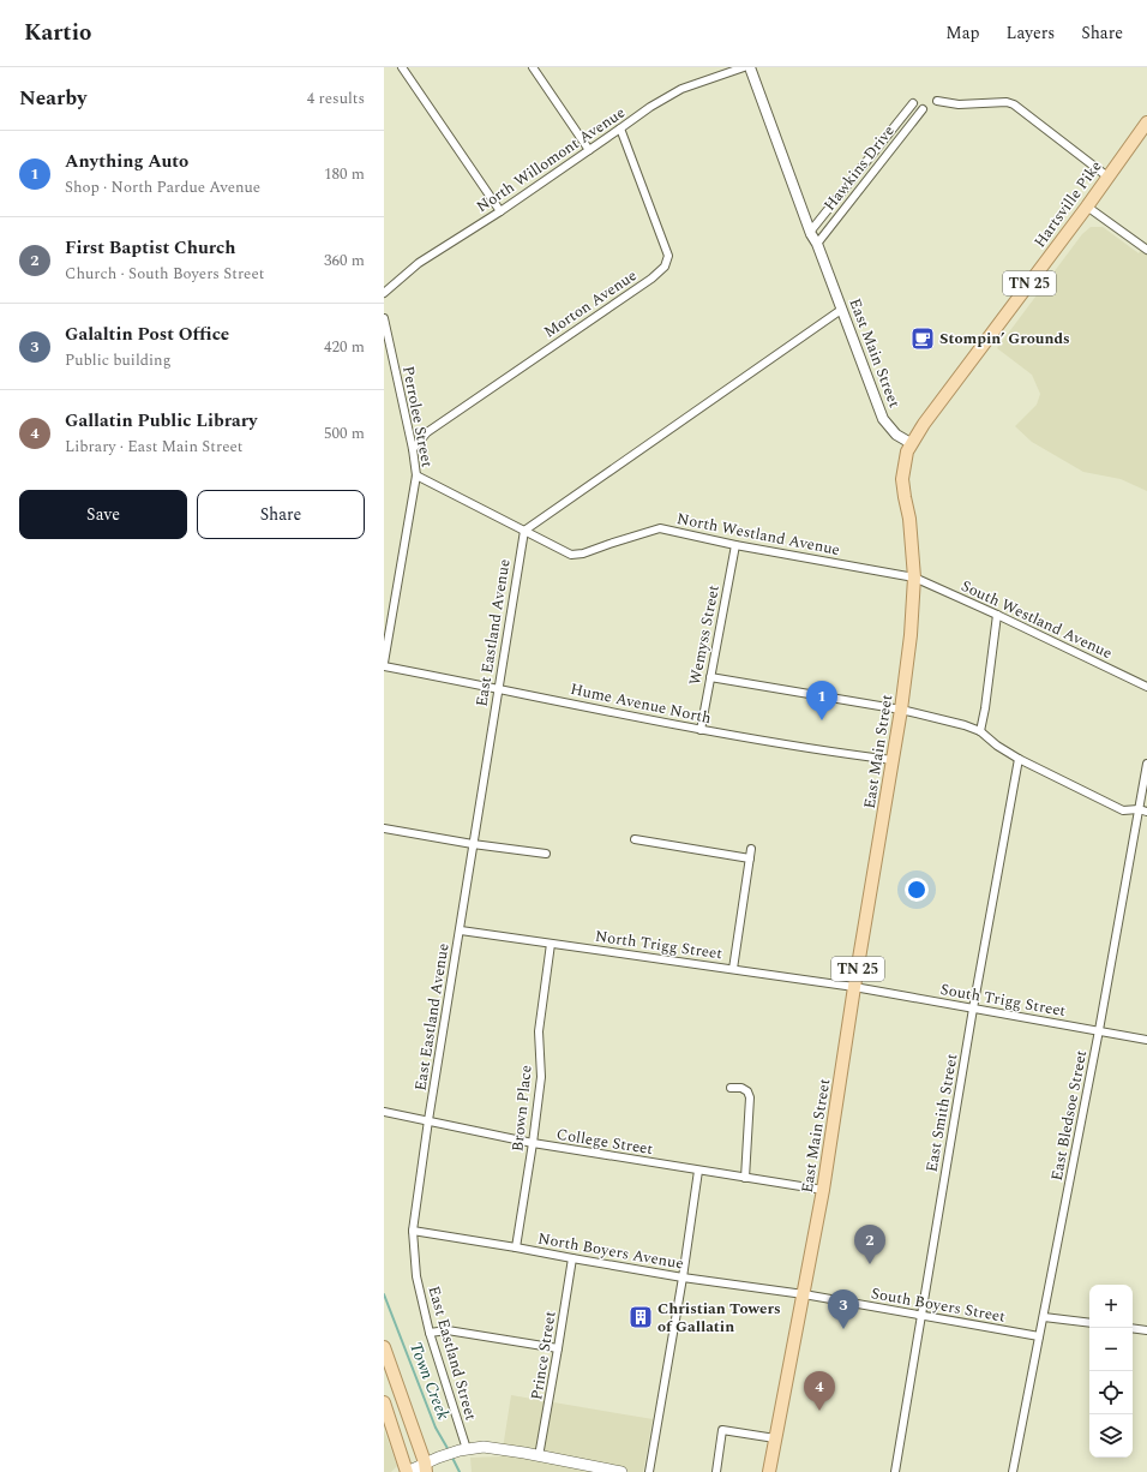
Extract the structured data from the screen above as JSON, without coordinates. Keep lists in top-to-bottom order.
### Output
{
  "streets": {
    "main road": ["Hartsville Pike", "TN 25", "East Main Street"],
    "street": [
      "North Willomont Avenue",
      "Hawkins Drive",
      "Morton Avenue",
      "Perrolee Street",
      "North Westland Avenue",
      "South Westland Avenue",
      "East Eastland Avenue",
      "Wemyss Street",
      "Hume Avenue North",
      "North Trigg Street",
      "South Trigg Street",
      "Brown Place",
      "East Smith Street",
      "East Bledsoe Street",
      "College Street",
      "North Boyers Avenue",
      "South Boyers Street",
      "East Eastland Street",
      "Prince Street"
    ]
  },
  "crossings": [
    ["North Willomont Avenue", "Morton Avenue"],
    ["Hawkins Drive", "East Main Street"],
    ["Hartsville Pike", "East Main Street"],
    ["Morton Avenue", "Perrolee Street"],
    ["East Main Street", "North Westland Avenue"],
    ["East Main Street", "South Westland Avenue"],
    ["East Main Street", "Hume Avenue North"],
    ["East Main Street", "North Trigg Street"],
    ["East Main Street", "South Trigg Street"],
    ["East Main Street", "College Street"],
    ["East Main Street", "North Boyers Avenue"],
    ["East Main Street", "South Boyers Street"],
    ["Perrolee Street", "North Westland Avenue"],
    ["Perrolee Street", "Hume Avenue North"],
    ["North Westland Avenue", "South Westland Avenue"],
    ["North Westland Avenue", "East Eastland Avenue"],
    ["North Westland Avenue", "Wemyss Street"],
    ["East Eastland Avenue", "Hume Avenue North"],
    ["East Eastland Avenue", "North Trigg Street"],
    ["East Eastland Avenue", "College Street"],
    ["East Eastland Avenue", "East Eastland Street"],
    ["Wemyss Street", "Hume Avenue North"],
    ["North Trigg Street", "South Trigg Street"],
    ["North Trigg Street", "Brown Place"],
    ["South Trigg Street", "East Smith Street"],
    ["South Trigg Street", "East Bledsoe Street"],
    ["Brown Place", "College Street"],
    ["Brown Place", "North Boyers Avenue"],
    ["East Smith Street", "South Boyers Street"],
    ["East Bledsoe Street", "South Boyers Street"],
    ["College Street", "East Eastland Street"],
    ["North Boyers Avenue", "South Boyers Street"],
    ["North Boyers Avenue", "East Eastland Street"],
    ["North Boyers Avenue", "Prince Street"]
  ],
  "water": ["Town Creek"],
  "places": {
    "cafe": ["Stompin’ Grounds"],
    "building": ["Christian Towers of Gallatin"]
  },
  "page": {
    "header": "Kartio",
    "nav": ["Map", "Layers", "Share"],
    "heading": ["Nearby", "4 results"],
    "list": [
      {
        "mark": "1",
        "name": "Anything Auto",
        "note": "Shop · North Pardue Avenue",
        "value": "180 m"
      },
      {
        "mark": "2",
        "name": "First Baptist Church",
        "note": "Church · South Boyers Street",
        "value": "360 m"
      },
      {
        "mark": "3",
        "name": "Galaltin Post Office",
        "note": "Public building",
        "value": "420 m"
      },
      {
        "mark": "4",
        "name": "Gallatin Public Library",
        "note": "Library · East Main Street",
        "value": "500 m"
      }
    ],
    "buttons": ["Save", "Share"],
    "pins": [
      "1",
      "2",
      "3",
      "4"
    ],
    "map_buttons": ["+", "−"]
  }
}
